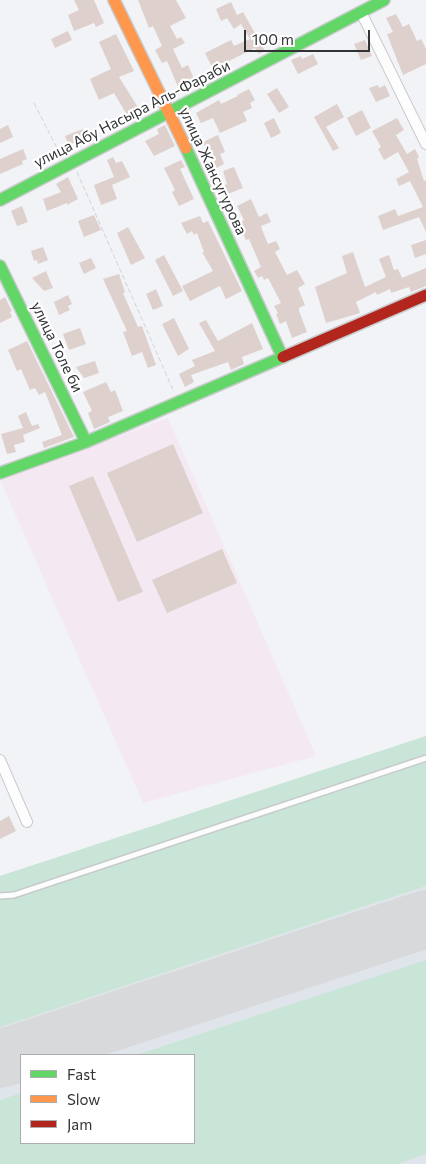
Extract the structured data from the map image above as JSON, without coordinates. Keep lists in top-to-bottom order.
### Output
{
  "streets": {
    "street": ["улица Абу Насыра Аль-Фараби", "улица Жансугурова", "улица Толе би"]
  },
  "crossings": [
    ["улица Абу Насыра Аль-Фараби", "улица Жансугурова"]
  ],
  "legend": ["Fast", "Slow", "Jam"],
  "scale_bar": "100 m"
}
